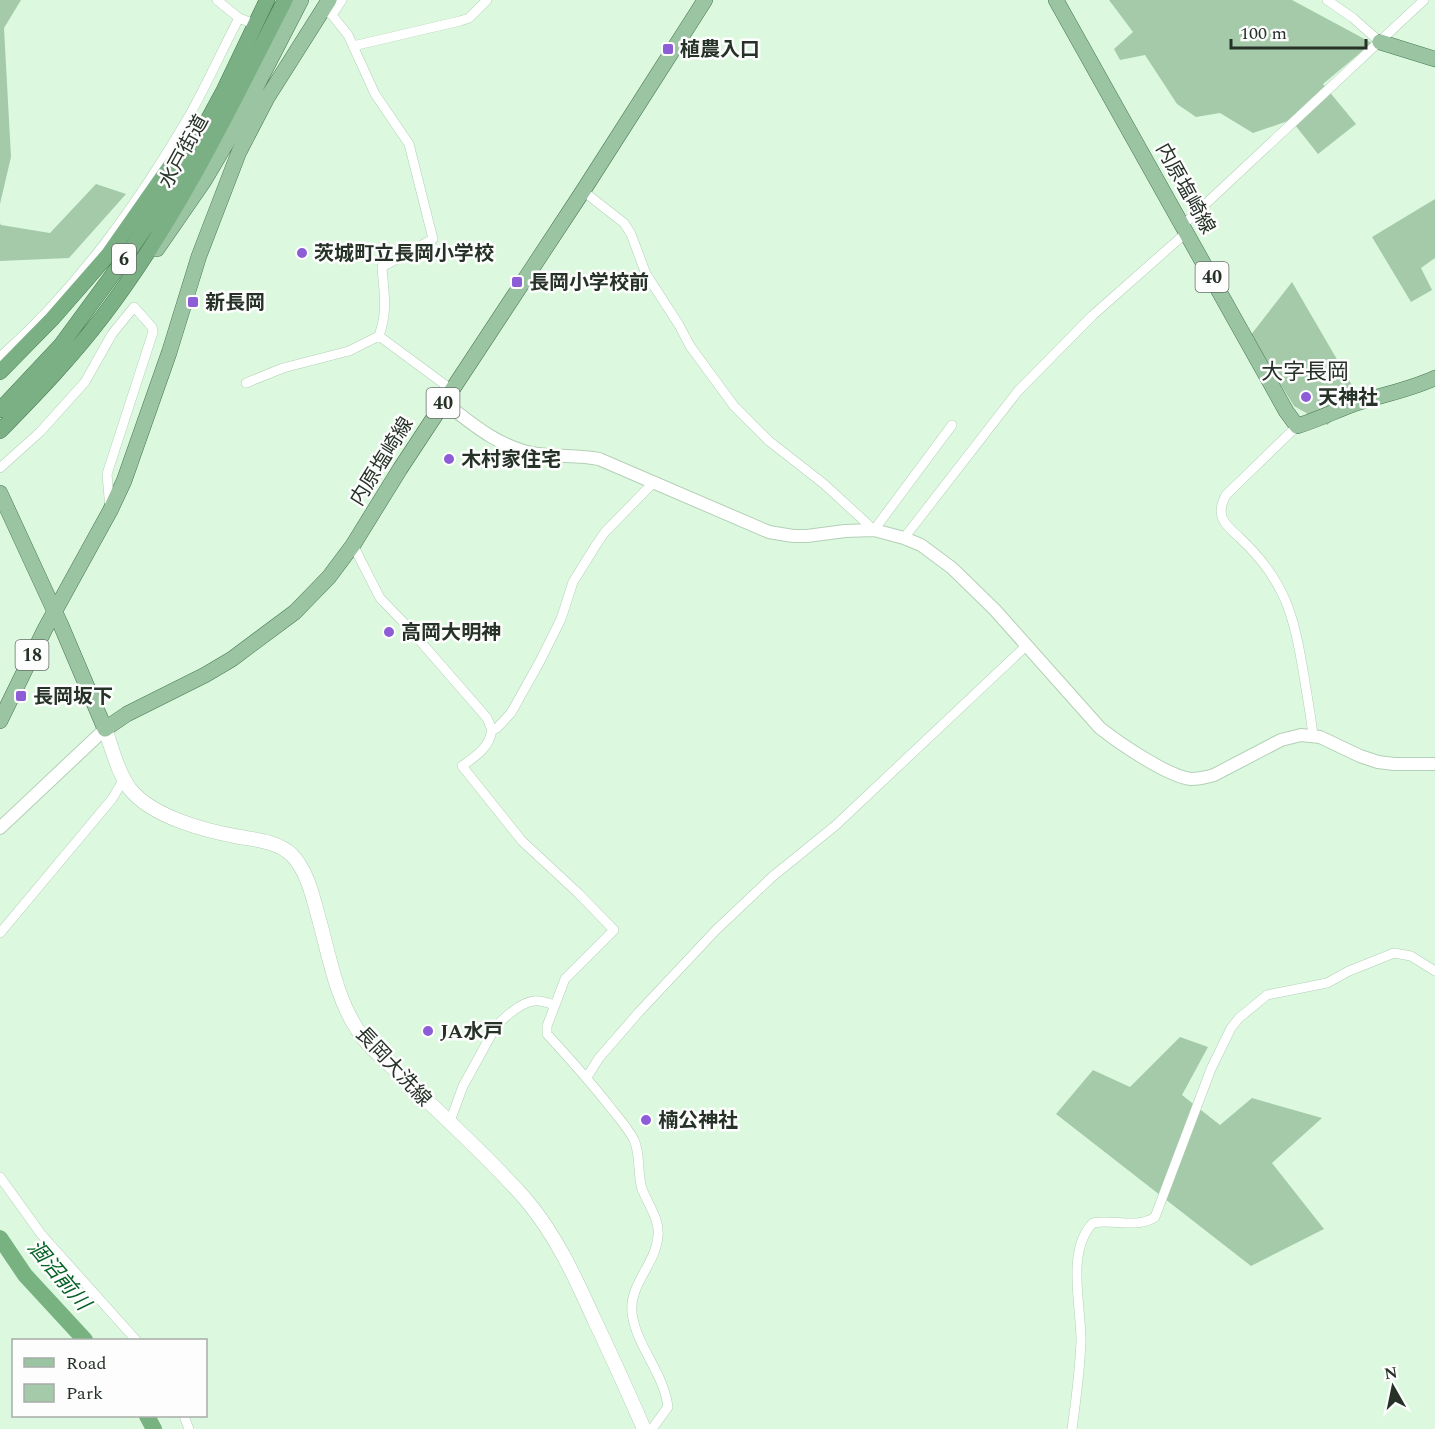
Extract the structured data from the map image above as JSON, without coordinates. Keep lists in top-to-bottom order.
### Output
{
  "streets": {
    "highway": ["水戸街道", "6"],
    "main road": [
      "内原塩崎線",
      "40",
      "18",
      "長岡大洗線"
    ]
  },
  "crossings": [
    ["水戸街道", "6"],
    ["内原塩崎線", "長岡大洗線"]
  ],
  "districts": ["大字長岡"],
  "water": ["涸沼前川"],
  "places": {
    "transit": [
      "植農入口",
      "長岡小学校前",
      "新長岡",
      "長岡坂下"
    ],
    "other": [
      "茨城町立長岡小学校",
      "天神社",
      "木村家住宅",
      "高岡大明神",
      "JA水戸",
      "楠公神社"
    ]
  },
  "legend": ["Road", "Park"],
  "scale_bar": "100 m",
  "north": "top"
}
